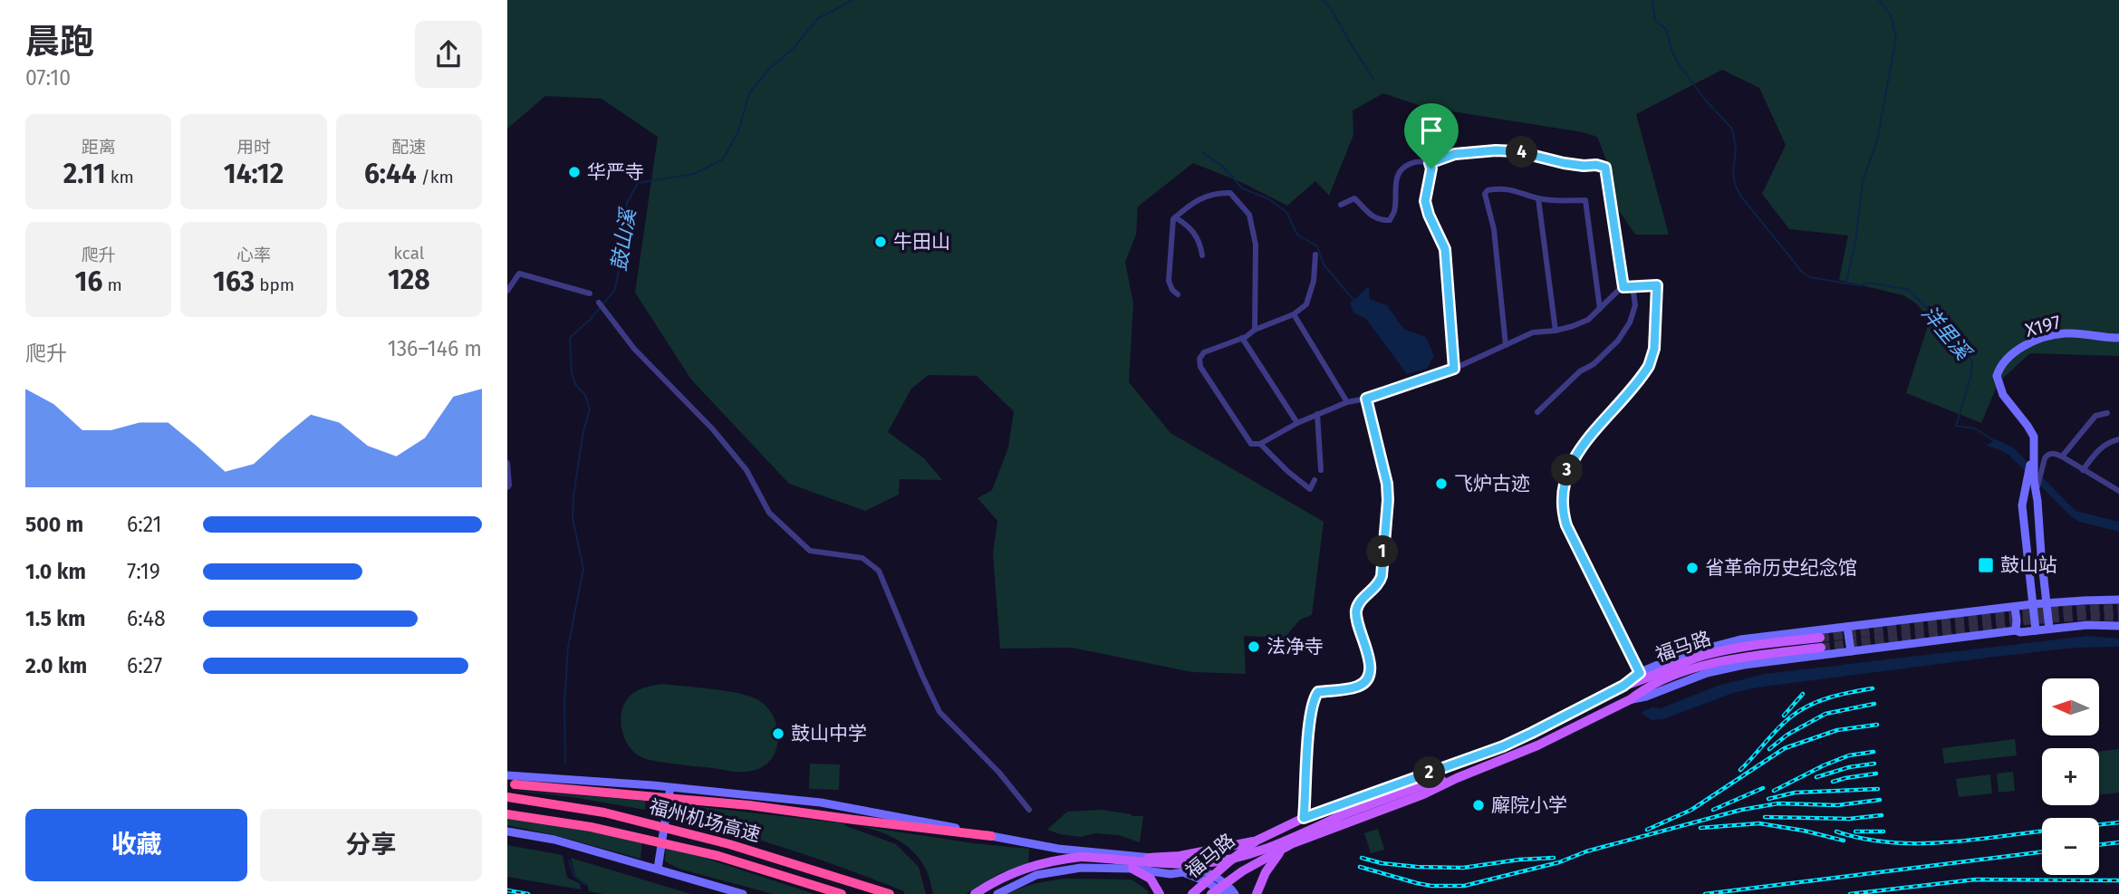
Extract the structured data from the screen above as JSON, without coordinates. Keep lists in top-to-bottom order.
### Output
{
  "streets": {
    "highway": ["福州机场高速"],
    "main road": ["X197", "福马路"]
  },
  "water": ["鼓山溪", "洋里溪"],
  "places": {
    "other": [
      "华严寺",
      "牛田山",
      "飞炉古迹",
      "省革命历史纪念馆",
      "法净寺",
      "鼓山中学",
      "廨院小学"
    ],
    "transit": ["鼓山站"]
  },
  "north": "left",
  "page": {
    "heading": ["晨跑", "07:10"],
    "stats": [
      ["距离", "2.11 km"],
      ["用时", "14:12"],
      ["配速", "6:44 /km"],
      ["爬升", "16 m"],
      ["心率", "163 bpm"],
      ["kcal", "128"]
    ],
    "pins": [
      "4",
      "3",
      "1",
      "2"
    ],
    "chart": ["爬升", "136–146 m"],
    "list": [
      {
        "name": "500 m",
        "note": "6:21"
      },
      {
        "name": "1.0 km",
        "note": "7:19"
      },
      {
        "name": "1.5 km",
        "note": "6:48"
      },
      {
        "name": "2.0 km",
        "note": "6:27"
      }
    ],
    "map_buttons": ["+", "−"],
    "buttons": ["收藏", "分享"]
  }
}
